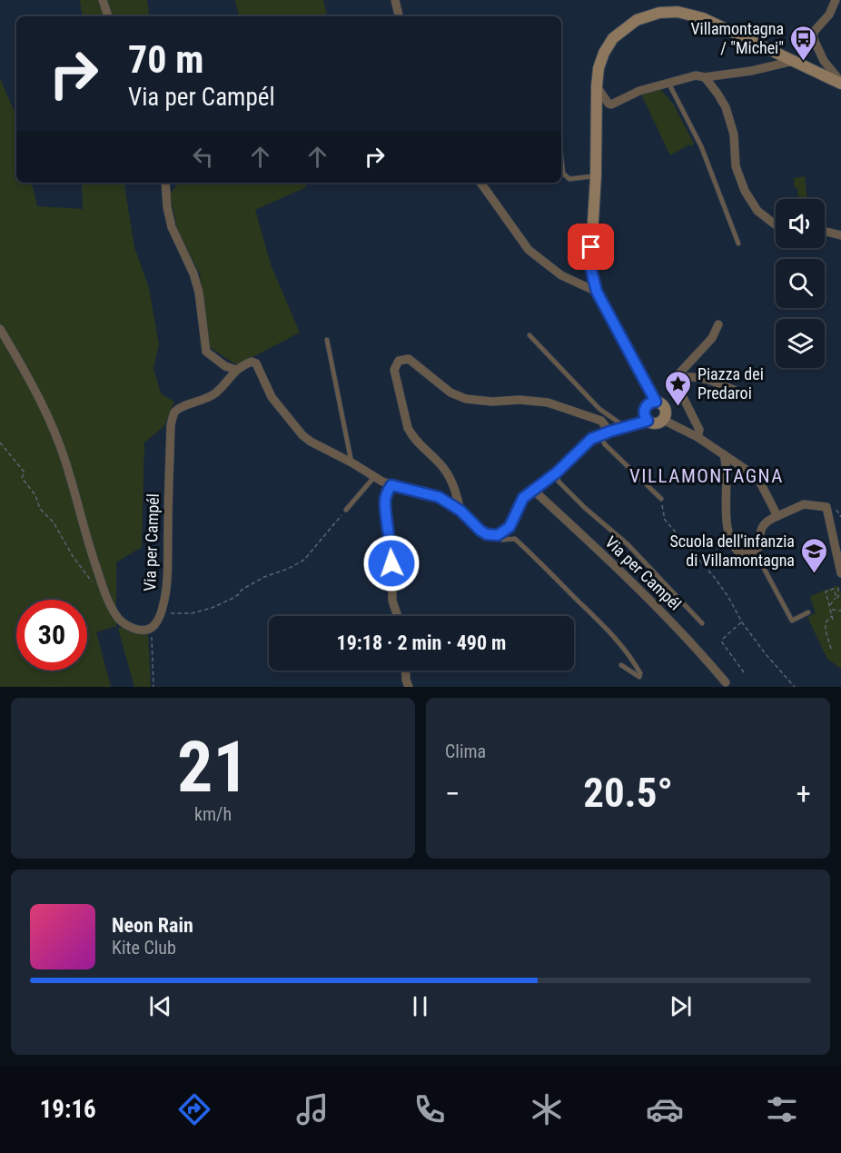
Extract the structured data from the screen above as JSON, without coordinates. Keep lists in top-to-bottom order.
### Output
{
  "streets": {
    "street": ["Via per Campél"]
  },
  "districts": ["VILLAMONTAGNA"],
  "places": {
    "bus stop": ["Villamontagna / \"Michei\""],
    "place": ["Piazza dei Predaroi"],
    "school or university": ["Scuola dell'infanzia di Villamontagna"]
  },
  "page": {
    "turn": ["70 m", "Via per Campél"],
    "limit": "30",
    "trip": "19:18 · 2 min · 490 m",
    "tile": [
      ["21", "km/h"],
      "Clima"
    ],
    "heat": ["−", "20.5°", "+"],
    "song": ["Neon Rain", "Kite Club"],
    "tabs": "19:16"
  }
}
